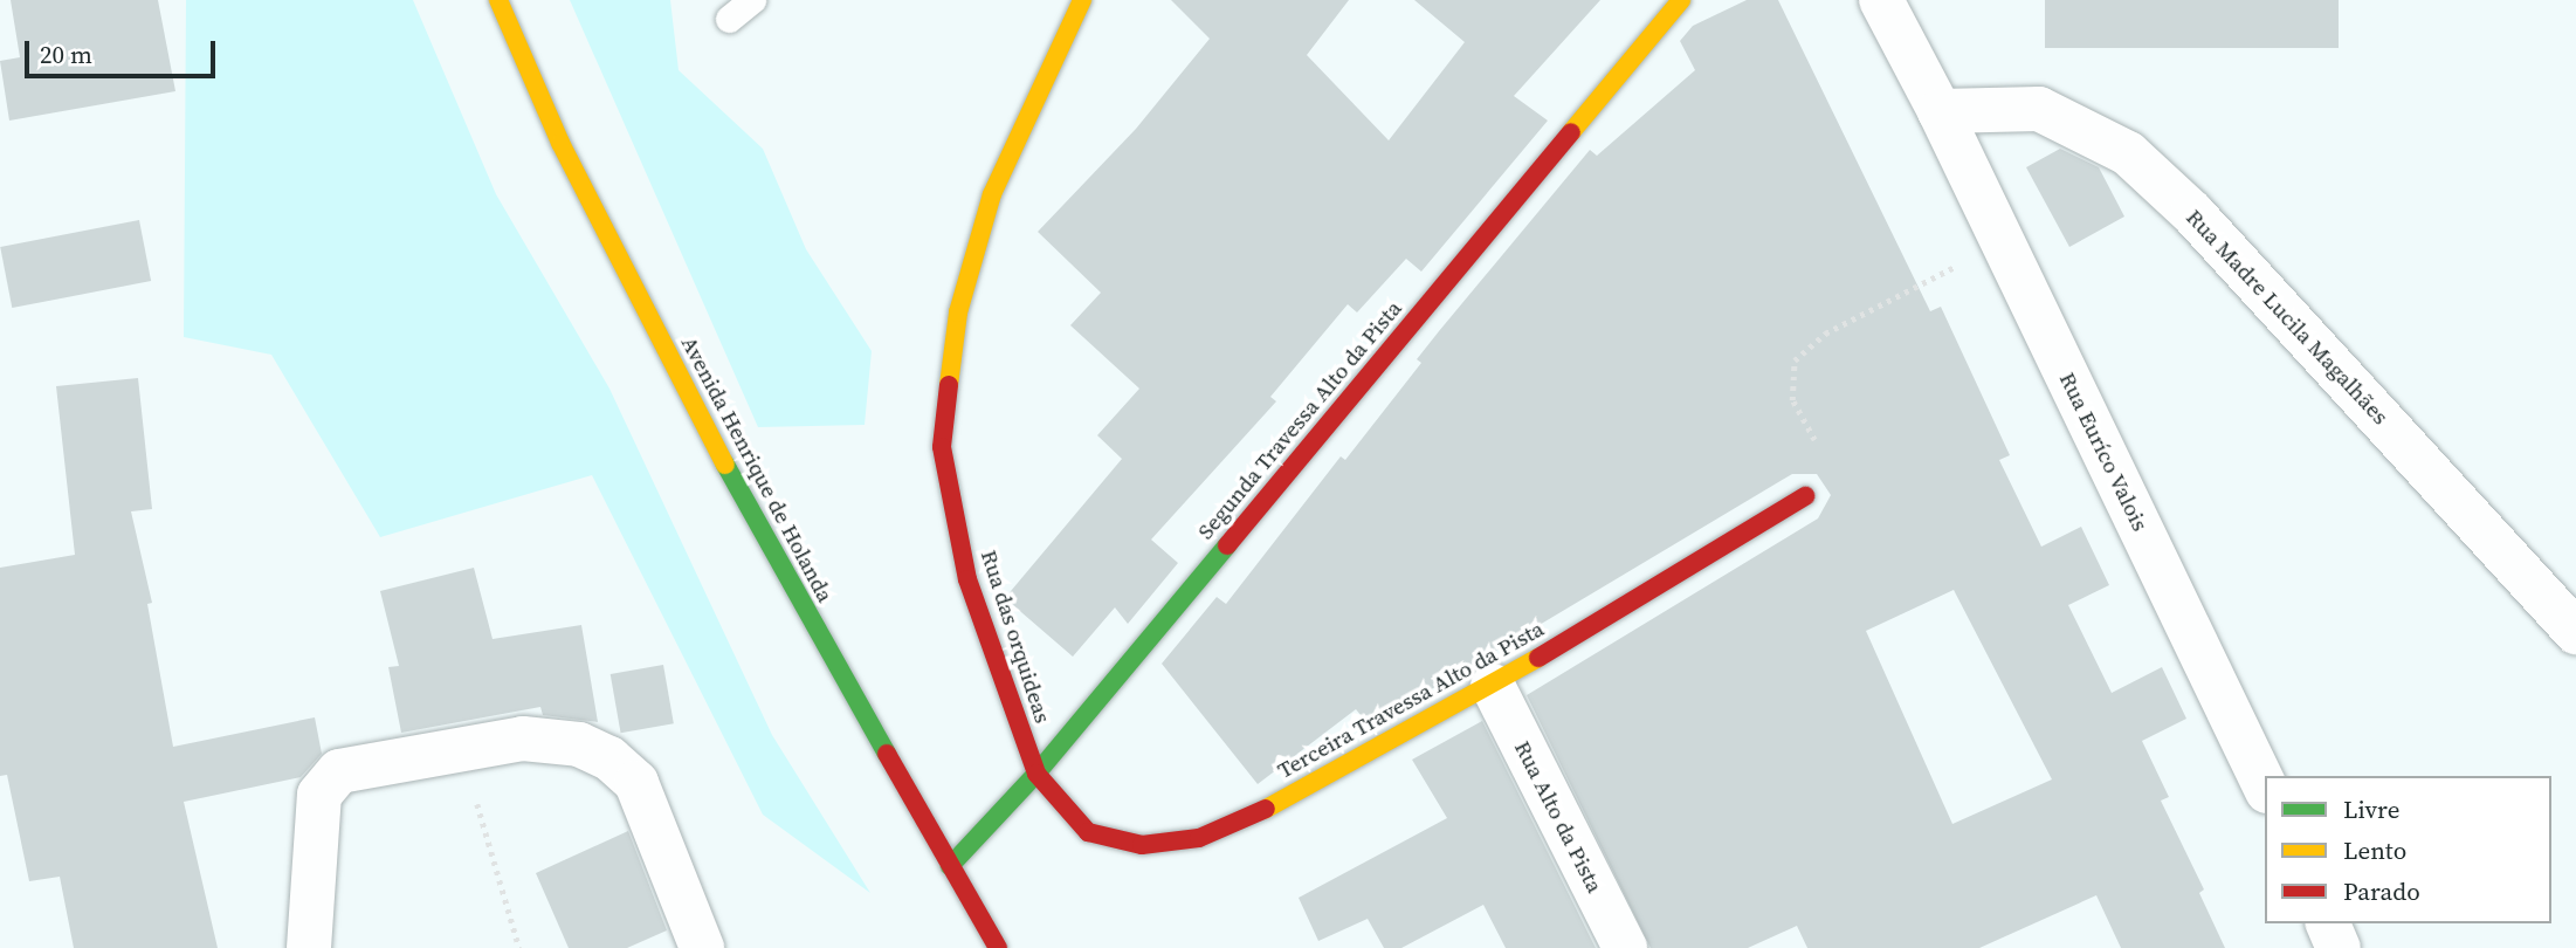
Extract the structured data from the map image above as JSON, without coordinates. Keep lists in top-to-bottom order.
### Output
{
  "streets": {
    "main road": [
      "Segunda Travessa Alto da Pista",
      "Avenida Henrique de Holanda",
      "Rua das orquideas",
      "Terceira Travessa Alto da Pista"
    ],
    "street": ["Rua Madre Lucila Magalhães", "Rua Euríco Valois", "Rua Alto da Pista"]
  },
  "crossings": [
    ["Rua Madre Lucila Magalhães", "Rua Euríco Valois"],
    ["Segunda Travessa Alto da Pista", "Avenida Henrique de Holanda"],
    ["Segunda Travessa Alto da Pista", "Rua das orquideas"],
    ["Segunda Travessa Alto da Pista", "Terceira Travessa Alto da Pista"],
    ["Rua das orquideas", "Terceira Travessa Alto da Pista"],
    ["Terceira Travessa Alto da Pista", "Rua Alto da Pista"]
  ],
  "legend": ["Livre", "Lento", "Parado"],
  "scale_bar": "20 m"
}
